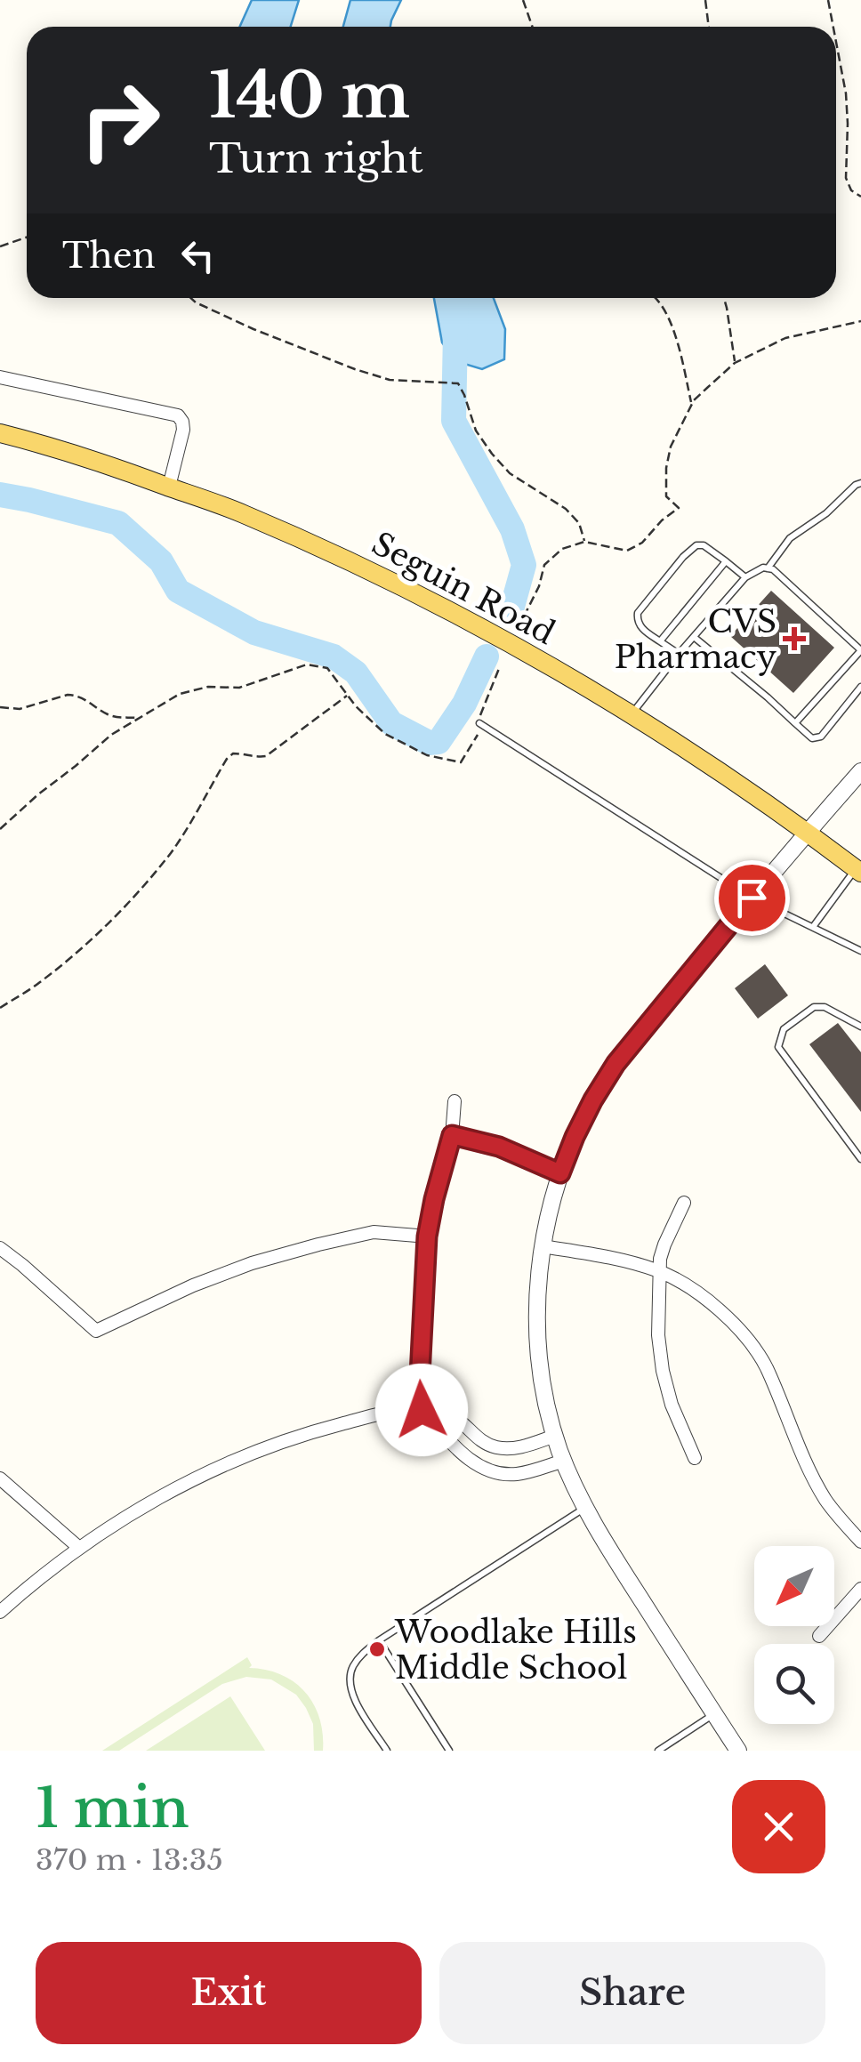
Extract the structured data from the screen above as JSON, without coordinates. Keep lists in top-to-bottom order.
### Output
{
  "streets": {
    "main road": ["Seguin Road"]
  },
  "places": {
    "health": ["CVS Pharmacy"],
    "other": ["Woodlake Hills Middle School"]
  },
  "north": "bottom left",
  "page": {
    "turn": ["140 m", "Turn right"],
    "then": "Then",
    "heading": ["1 min", "370 m · 13:35"],
    "buttons": ["Exit", "Share"]
  }
}
